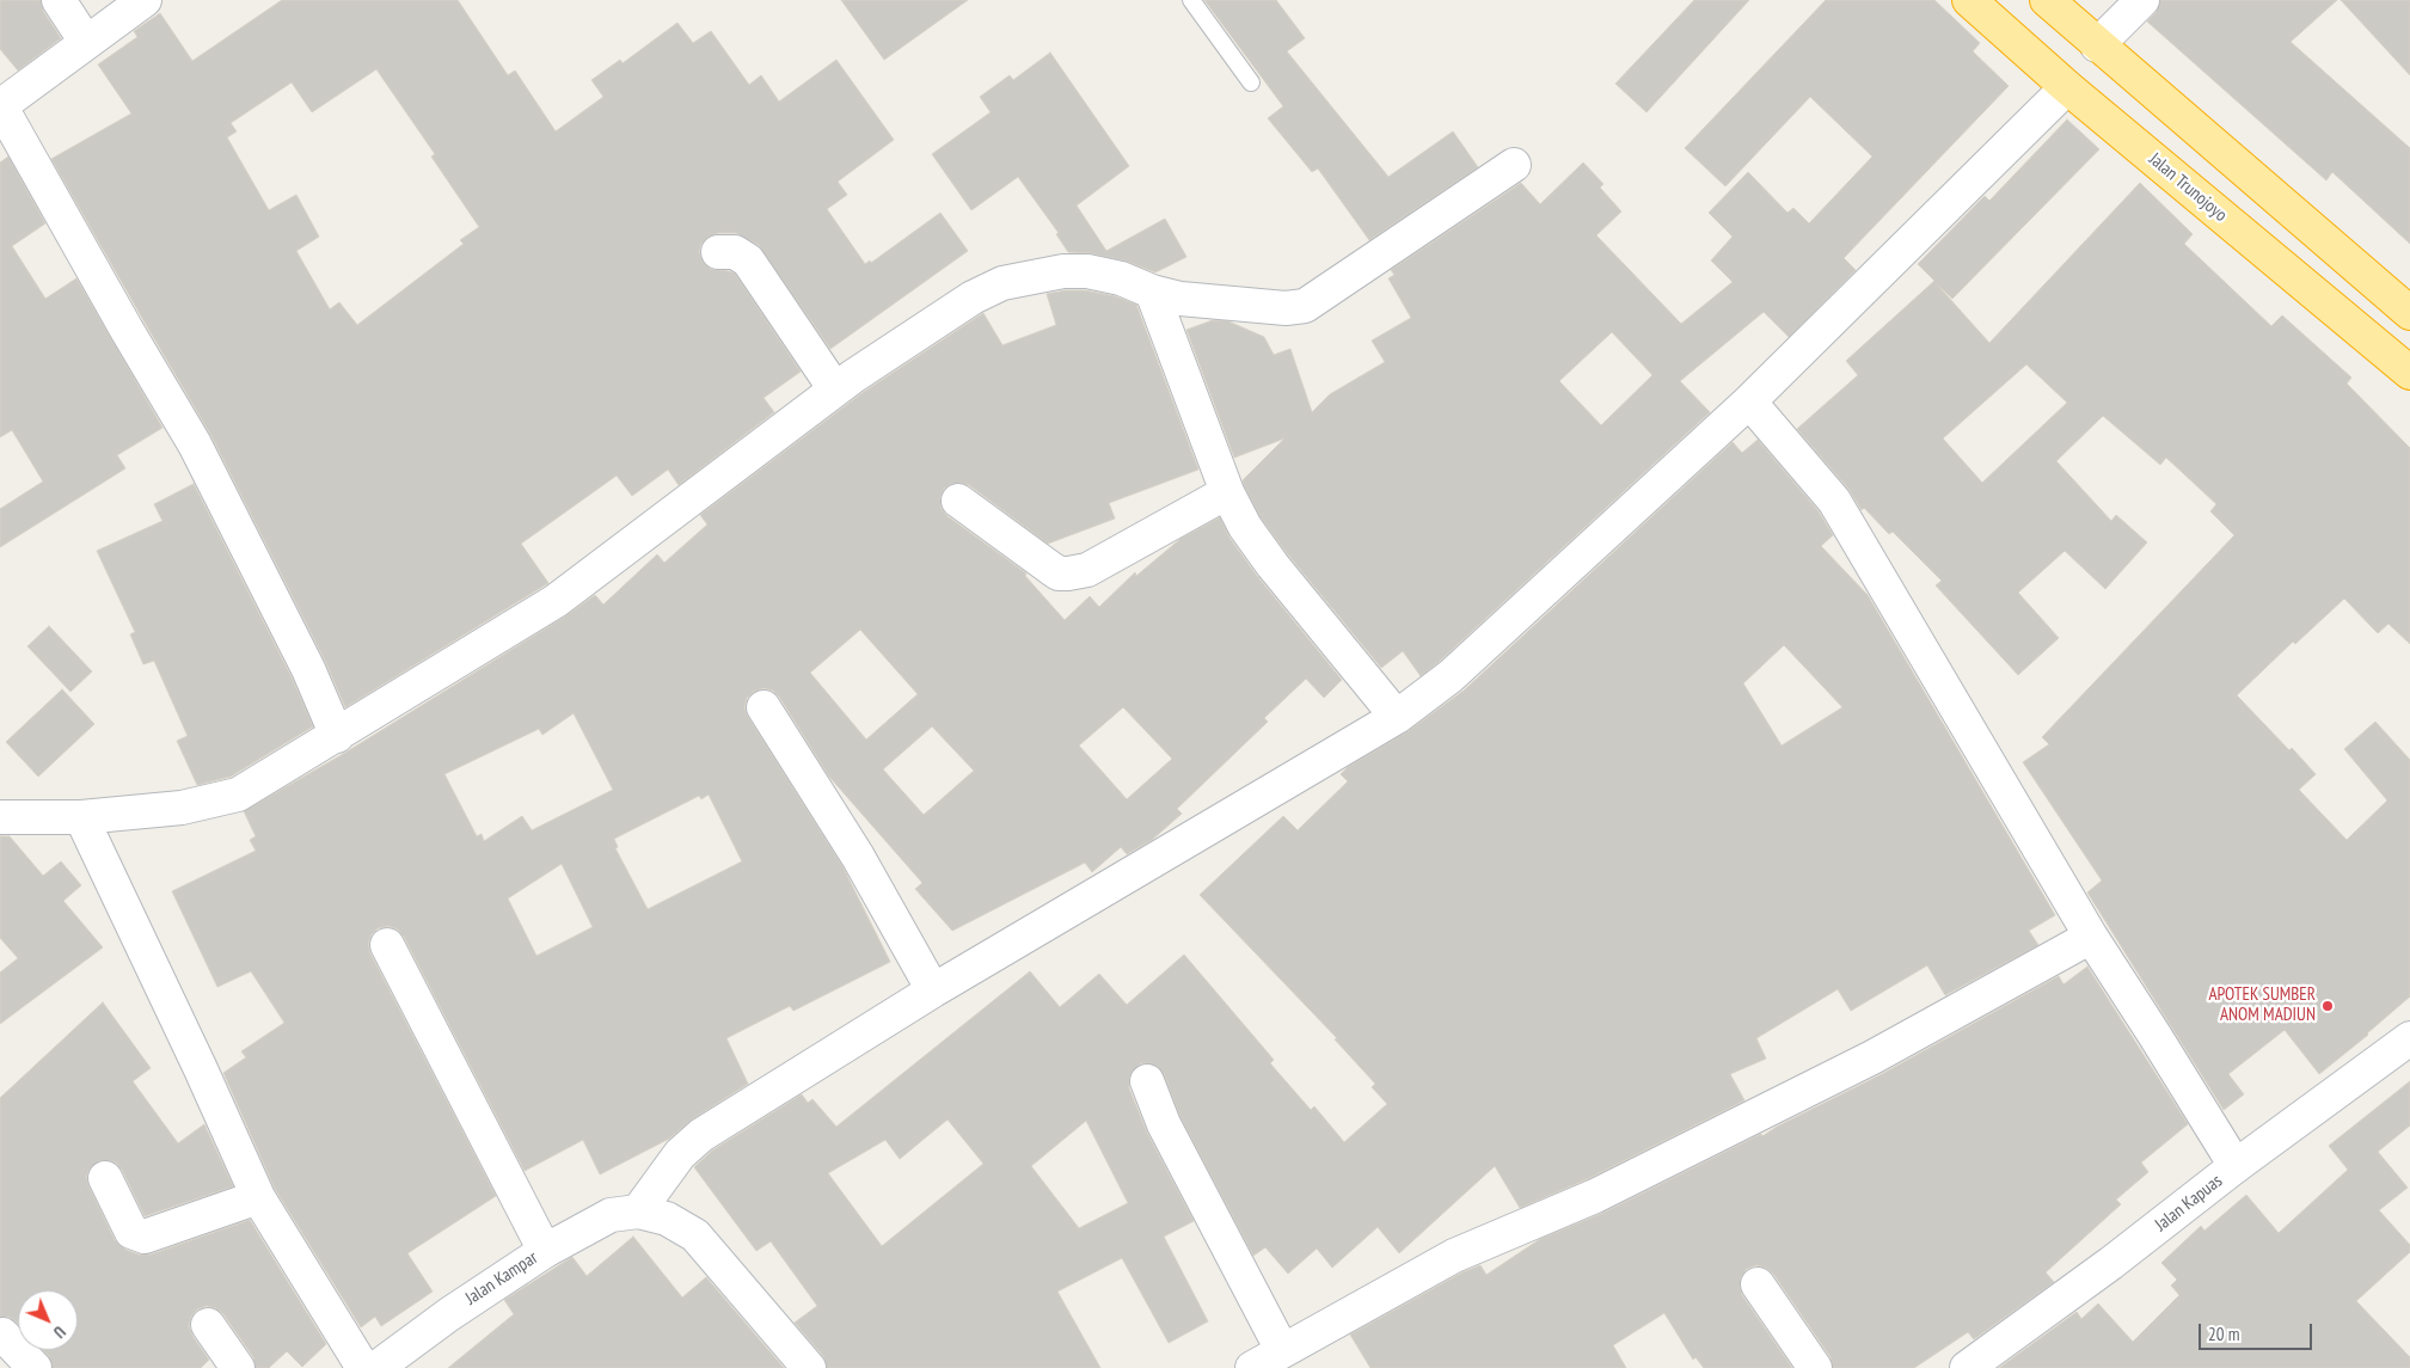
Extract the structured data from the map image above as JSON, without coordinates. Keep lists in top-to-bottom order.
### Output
{
  "streets": {
    "highway": ["Jalan Trunojoyo"],
    "street": ["Jalan Kapuas", "Jalan Kampar"]
  },
  "places": ["APOTEK SUMBER ANOM MADIUN"],
  "scale_bar": "20 m",
  "north": "bottom right"
}
